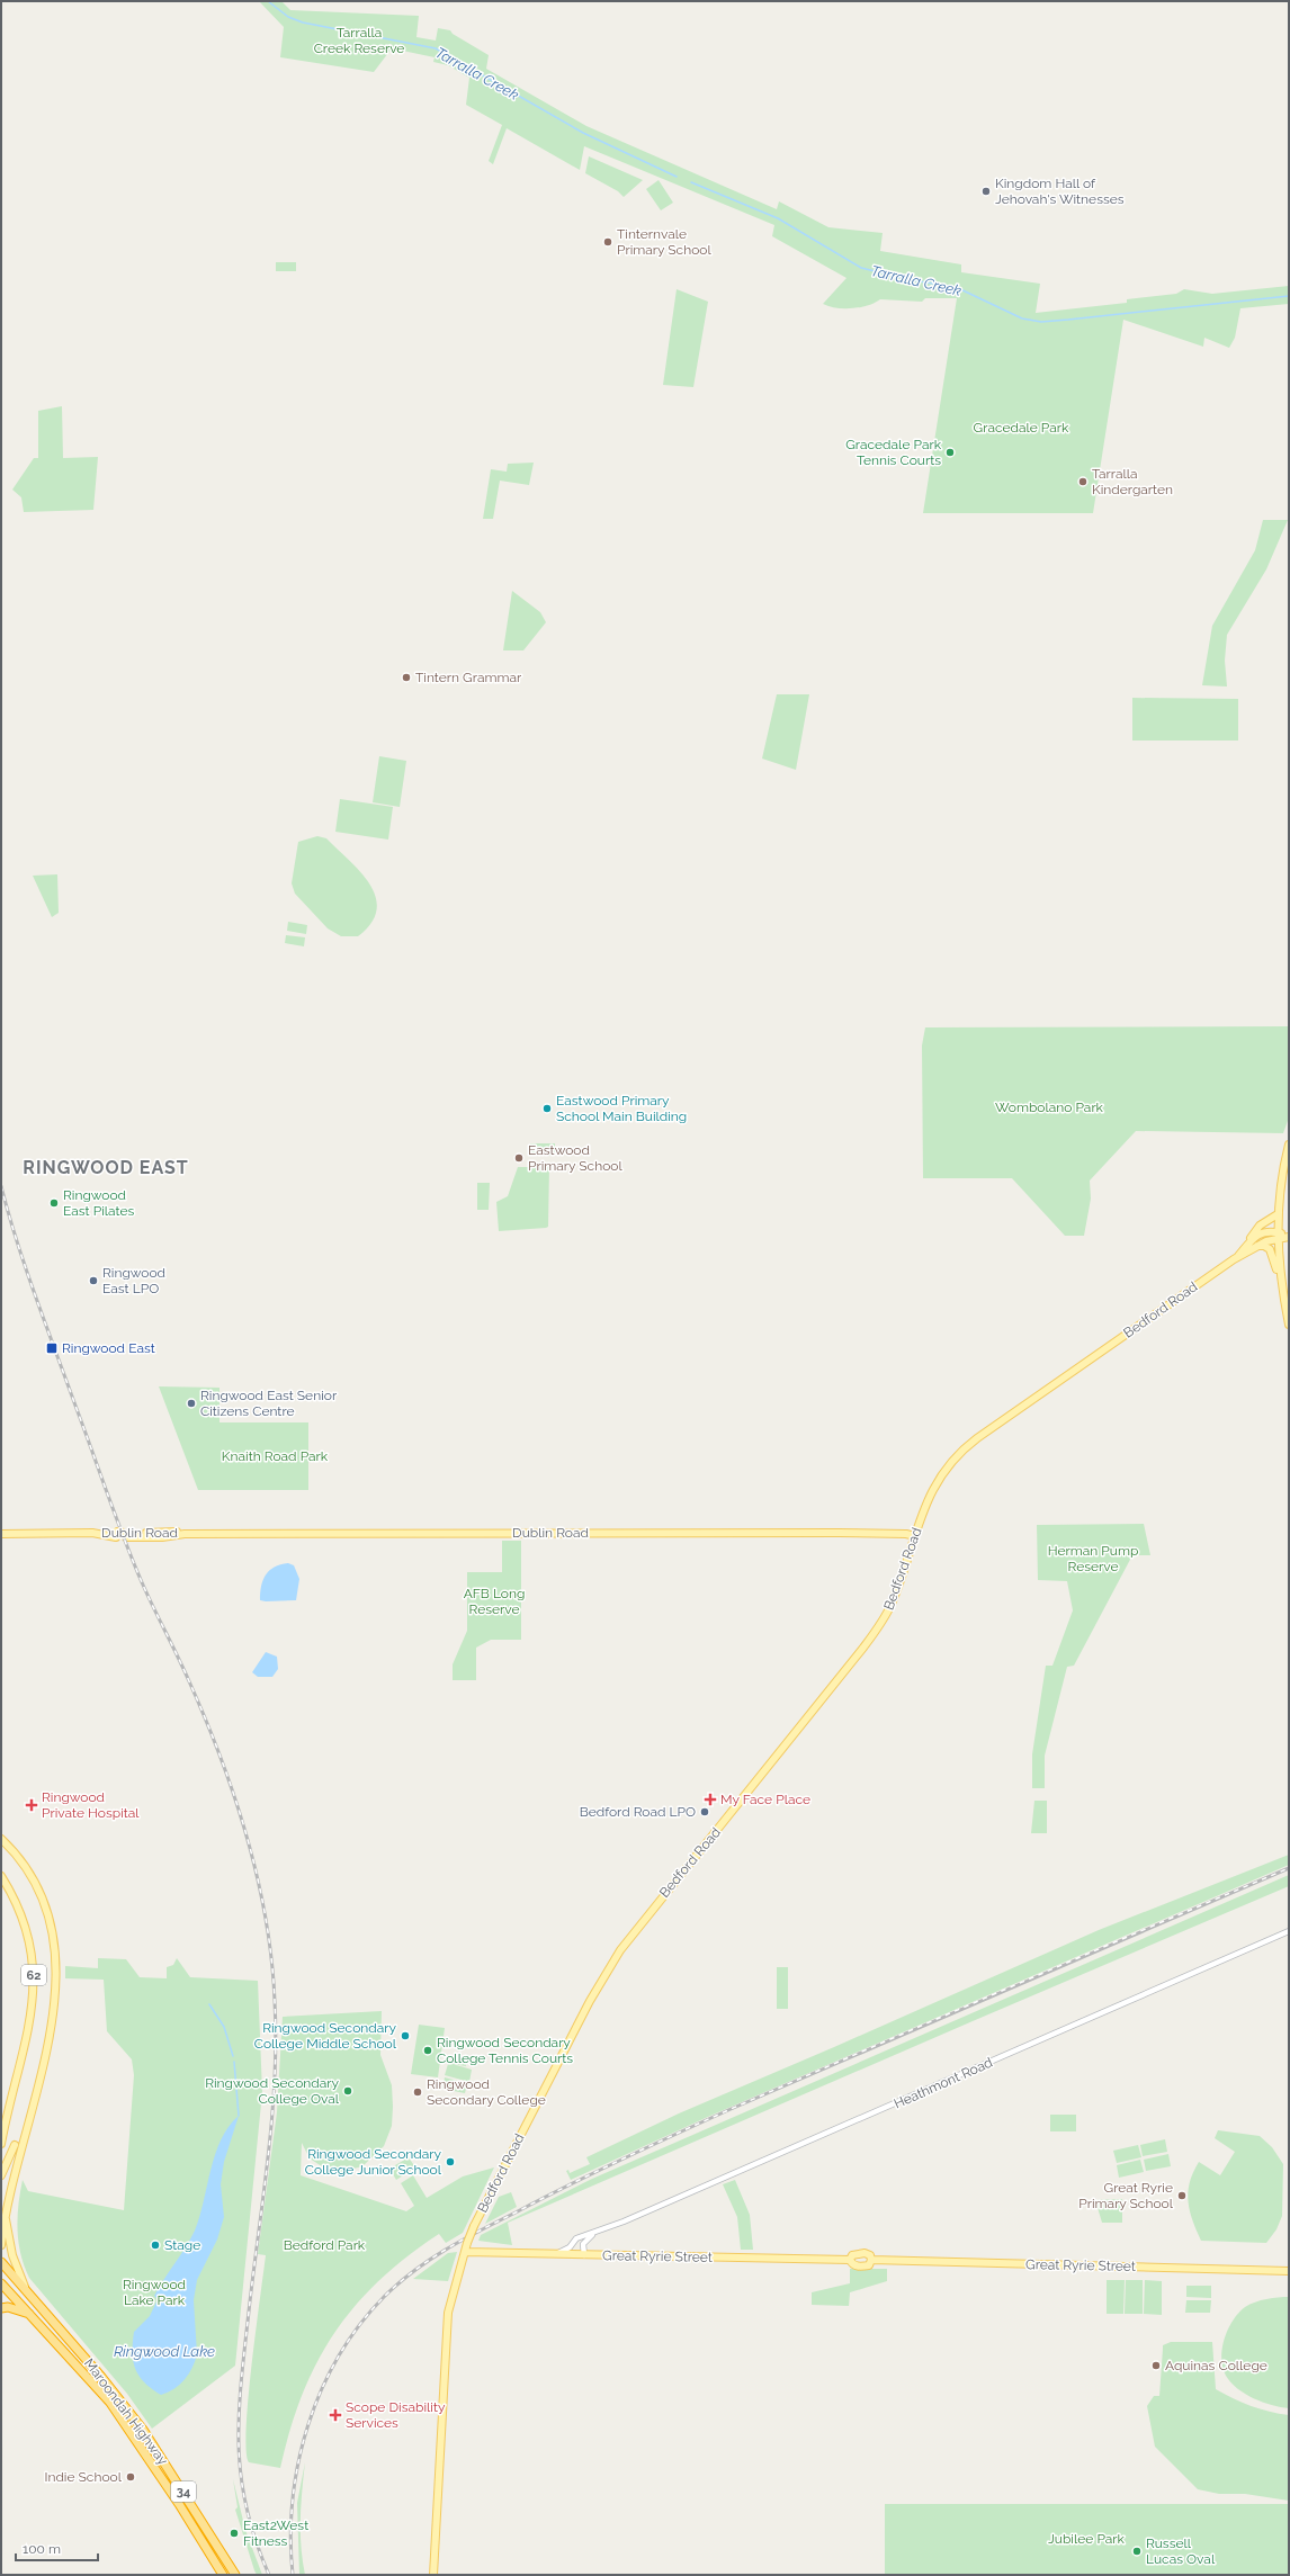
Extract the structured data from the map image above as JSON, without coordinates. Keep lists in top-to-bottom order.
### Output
{
  "streets": {
    "highway": ["Maroondah Highway", "34"],
    "main road": [
      "Bedford Road",
      "Dublin Road",
      "62",
      "Great Ryrie Street"
    ],
    "street": ["Heathmont Road"]
  },
  "crossings": [
    ["Bedford Road", "Dublin Road"],
    ["Bedford Road", "Great Ryrie Street"],
    ["Heathmont Road", "Great Ryrie Street"]
  ],
  "districts": ["RINGWOOD EAST"],
  "water": ["Tarralla Creek", "Ringwood Lake"],
  "parks": [
    "Tarralla Creek Reserve",
    "Gracedale Park",
    "Wombolano Park",
    "Knaith Road Park",
    "Herman Pump Reserve",
    "AFB Long Reserve",
    "Bedford Park",
    "Ringwood Lake Park",
    "Jubilee Park"
  ],
  "places": {
    "other": [
      "Kingdom Hall of Jehovah's Witnesses",
      "Tinternvale Primary School",
      "Gracedale Park Tennis Courts",
      "Tarralla Kindergarten",
      "Tintern Grammar",
      "Eastwood Primary School Main Building",
      "Eastwood Primary School",
      "Ringwood East Pilates",
      "Ringwood East LPO",
      "Ringwood East Senior Citizens Centre",
      "Bedford Road LPO",
      "Ringwood Secondary College Middle School",
      "Ringwood Secondary College Tennis Courts",
      "Ringwood Secondary College Oval",
      "Ringwood Secondary College",
      "Ringwood Secondary College Junior School",
      "Great Ryrie Primary School",
      "Stage",
      "Aquinas College",
      "Indie School",
      "East2West Fitness",
      "Russell Lucas Oval"
    ],
    "transit": ["Ringwood East"],
    "health": ["My Face Place", "Ringwood Private Hospital", "Scope Disability Services"]
  },
  "scale_bar": "100 m"
}
